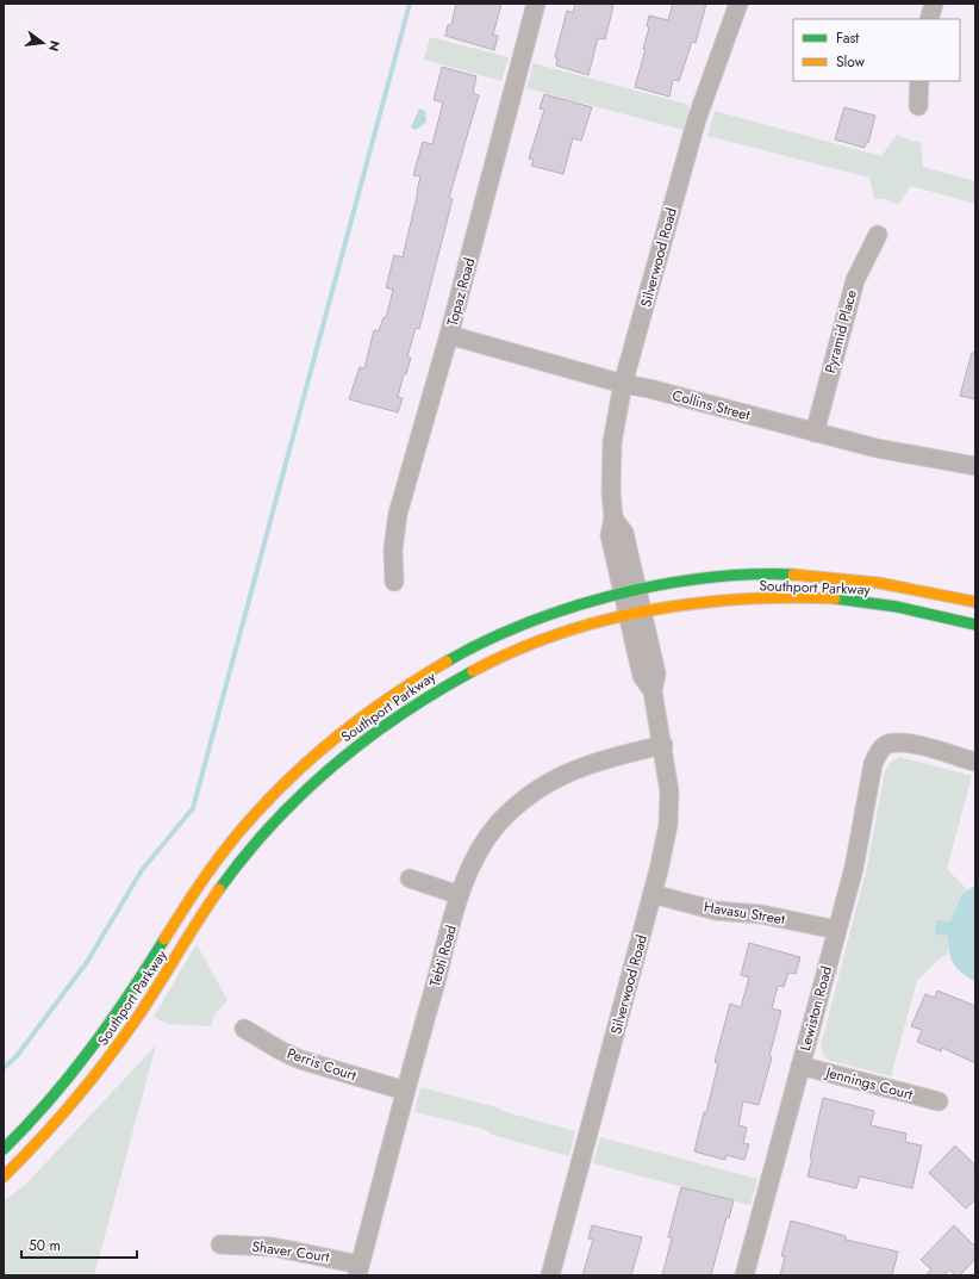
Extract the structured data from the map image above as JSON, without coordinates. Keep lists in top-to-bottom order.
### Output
{
  "streets": {
    "street": [
      "Silverwood Road",
      "Topaz Road",
      "Pyramid Place",
      "Collins Street",
      "Southport Parkway",
      "Havasu Street",
      "Tebti Road",
      "Lewiston Road",
      "Perris Court",
      "Jennings Court",
      "Shaver Court"
    ]
  },
  "crossings": [
    ["Silverwood Road", "Collins Street"],
    ["Silverwood Road", "Southport Parkway"],
    ["Silverwood Road", "Havasu Street"],
    ["Silverwood Road", "Tebti Road"],
    ["Topaz Road", "Collins Street"],
    ["Pyramid Place", "Collins Street"],
    ["Havasu Street", "Lewiston Road"],
    ["Tebti Road", "Perris Court"],
    ["Tebti Road", "Shaver Court"],
    ["Lewiston Road", "Jennings Court"]
  ],
  "legend": ["Fast", "Slow"],
  "scale_bar": "50 m",
  "north": "right"
}
